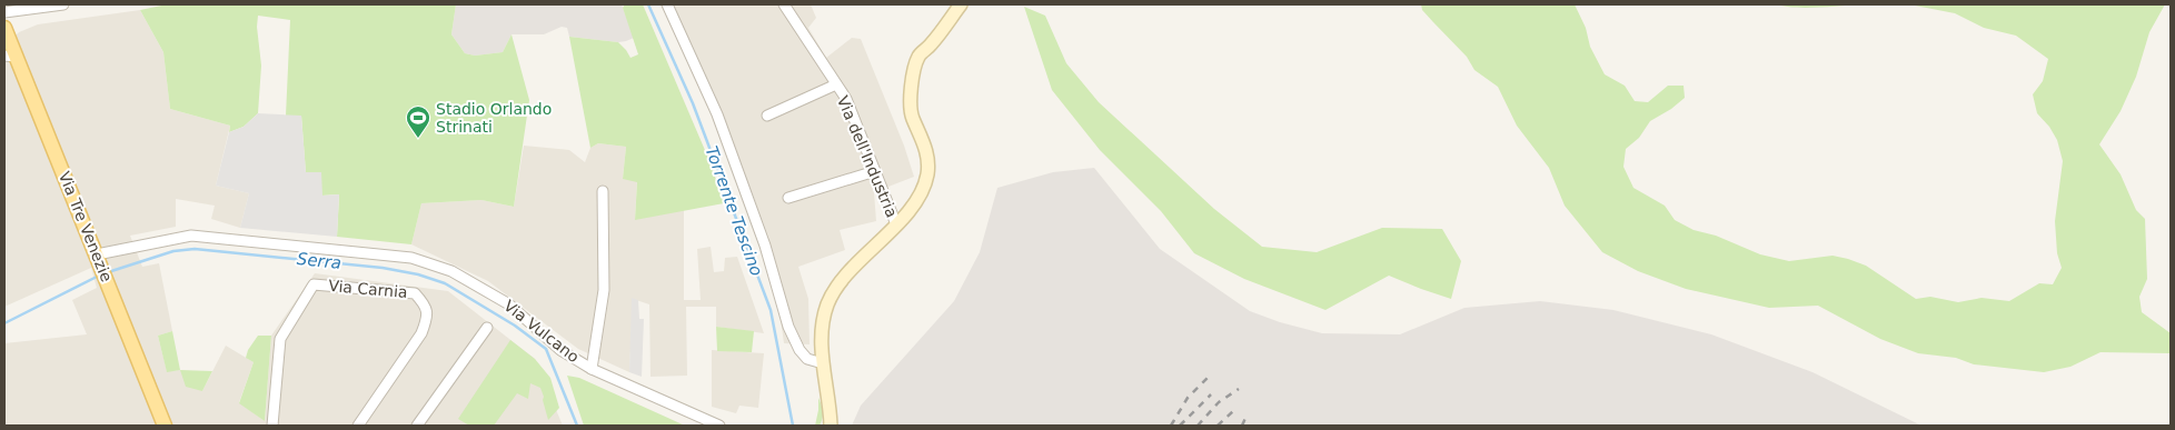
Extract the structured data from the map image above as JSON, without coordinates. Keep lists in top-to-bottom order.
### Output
{
  "streets": {
    "main road": ["Via Tre Venezie"],
    "street": ["Via dell'Industria", "Via Carnia", "Via Vulcano"]
  },
  "crossings": [
    ["Via Tre Venezie", "Via Vulcano"]
  ],
  "water": ["Torrente Tescino", "Serra"],
  "places": {
    "sports": ["Stadio Orlando Strinati"]
  }
}
